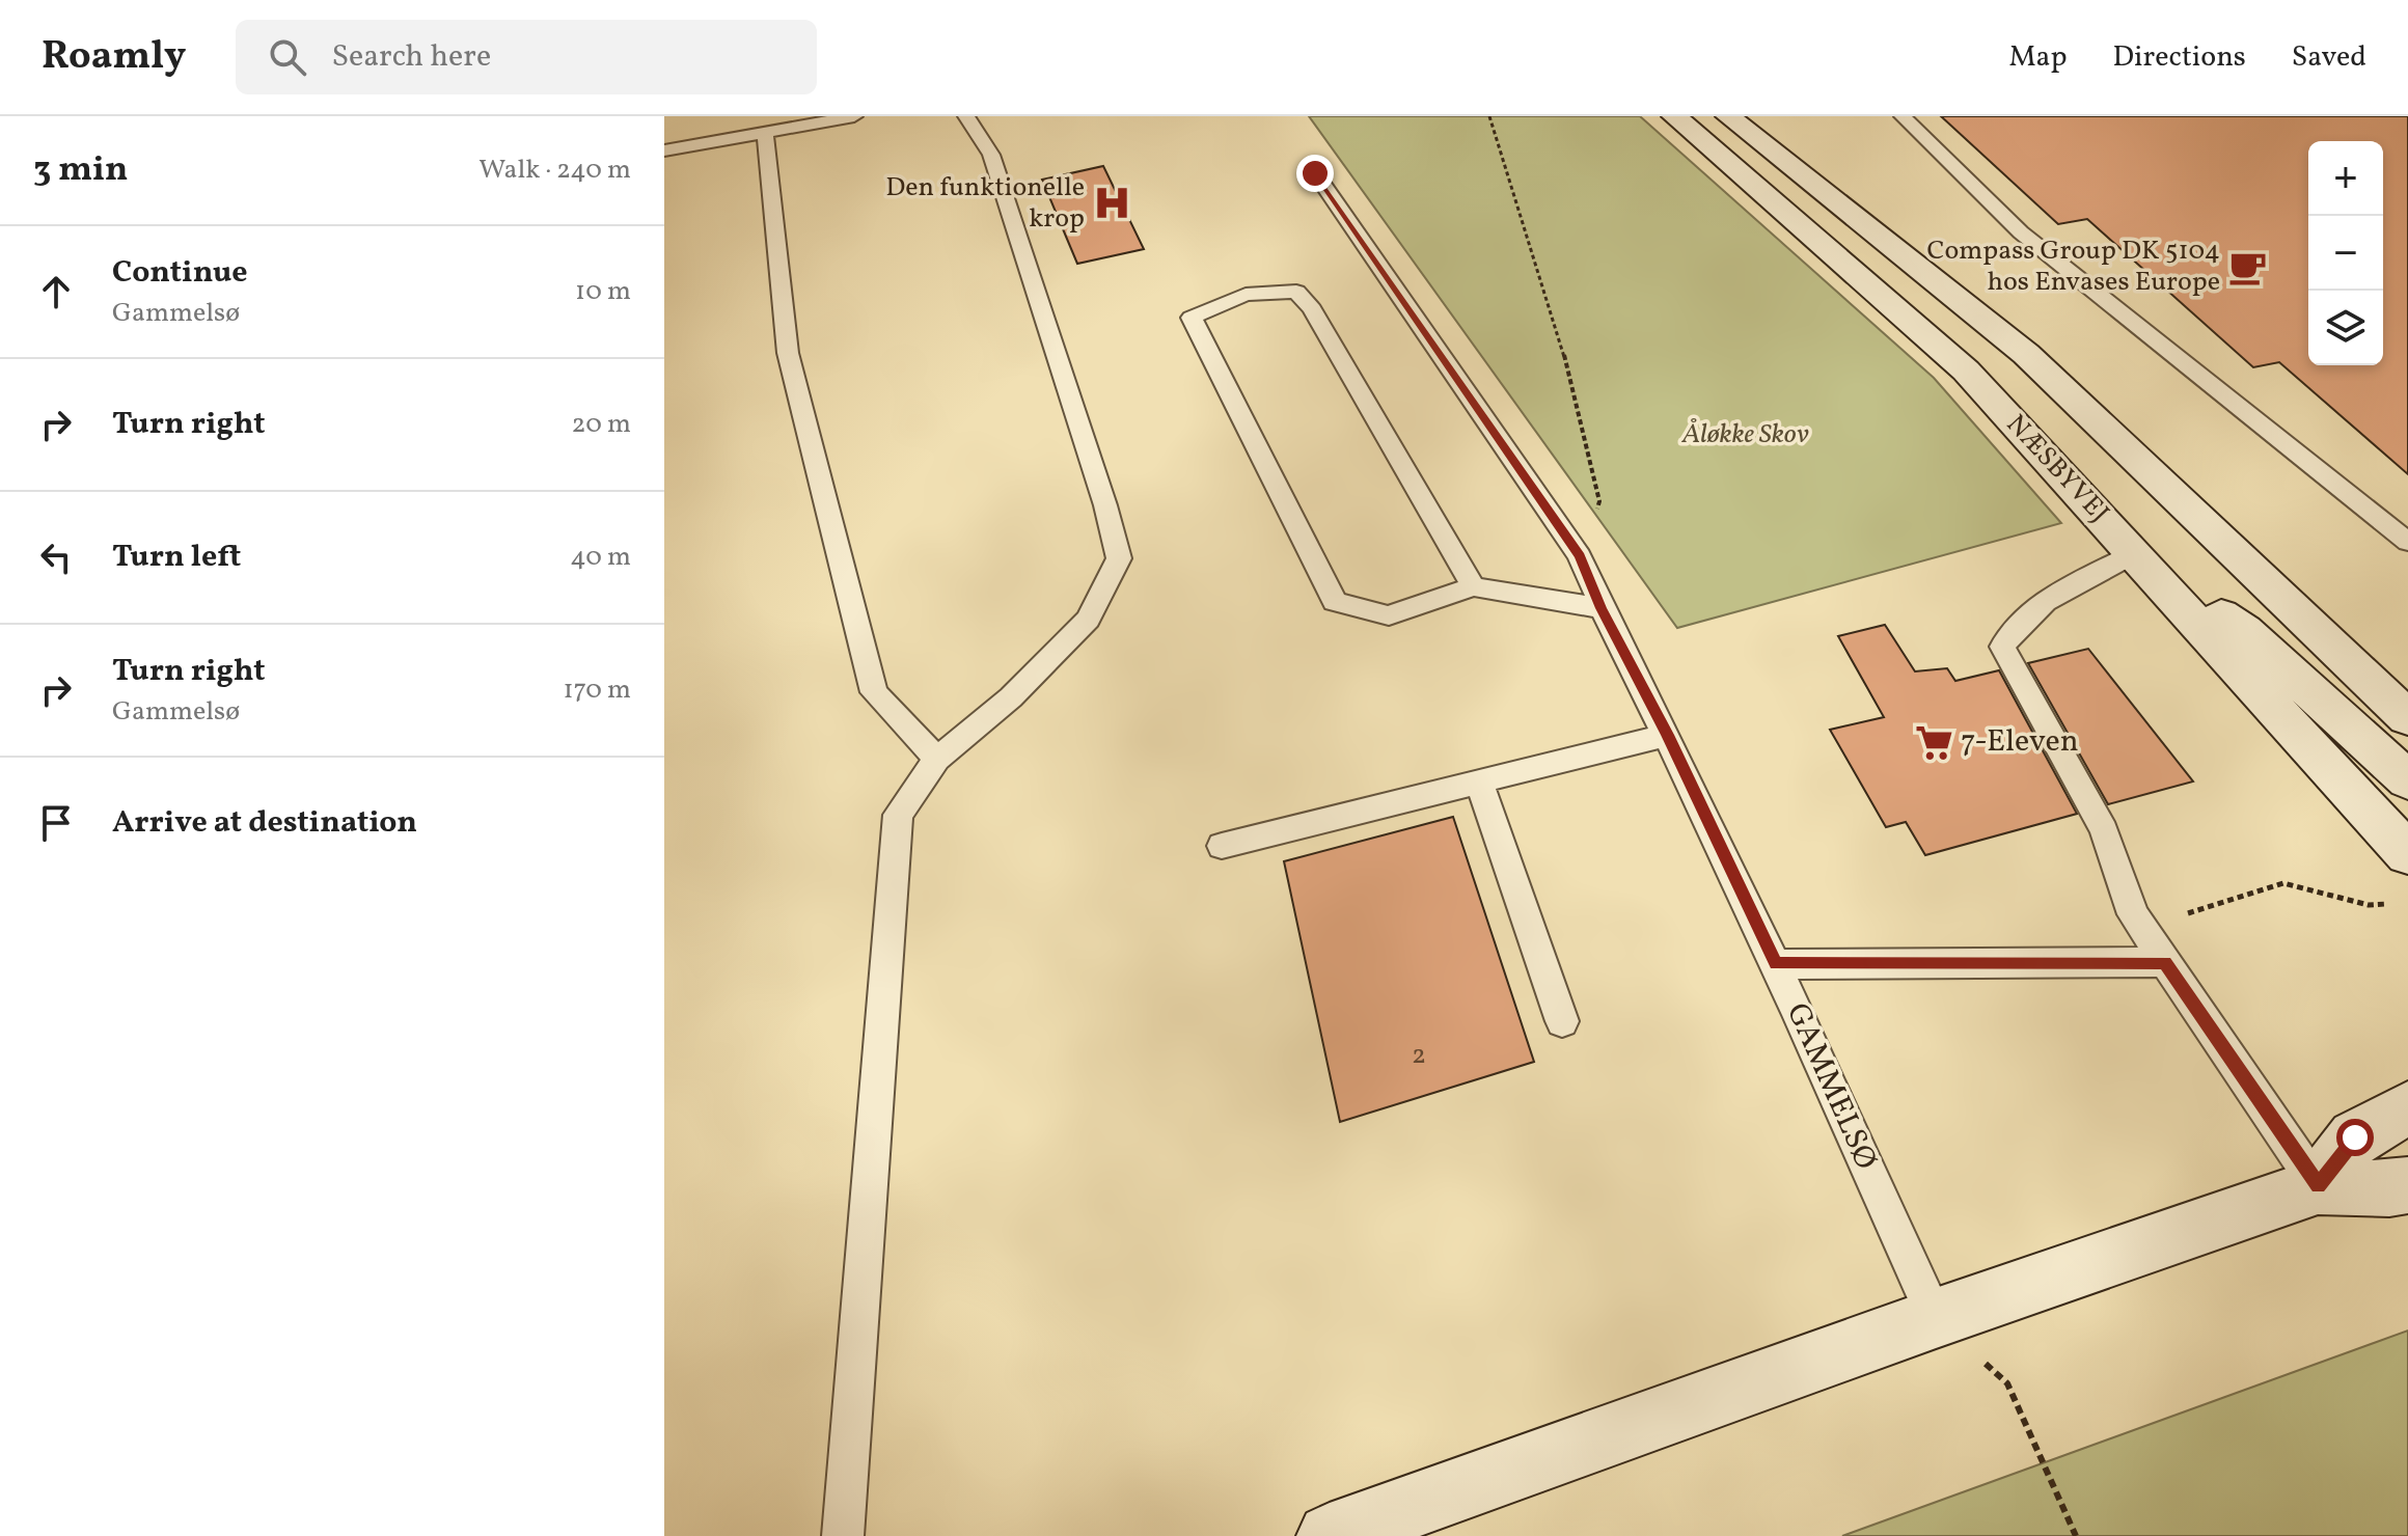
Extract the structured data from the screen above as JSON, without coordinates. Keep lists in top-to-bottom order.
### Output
{
  "streets": {
    "street": ["NÆSBYVEJ"],
    "lane": ["GAMMELSØ"]
  },
  "parks": ["Åløkke Skov"],
  "places": {
    "hospital": ["Den funktionelle krop"],
    "cafe": ["Compass Group DK 5104 hos Envases Europe"],
    "supermarket": ["7-Eleven"]
  },
  "house_numbers": ["2"],
  "page": {
    "header": "Roamly",
    "search": "Search here",
    "nav": ["Map", "Directions", "Saved"],
    "heading": ["3 min", "Walk · 240 m"],
    "map_buttons": ["+", "−"],
    "list": [
      ["Continue", "Gammelsø", "10 m"],
      ["Turn right", "20 m"],
      ["Turn left", "40 m"],
      ["Turn right", "Gammelsø", "170 m"],
      "Arrive at destination"
    ]
  }
}
